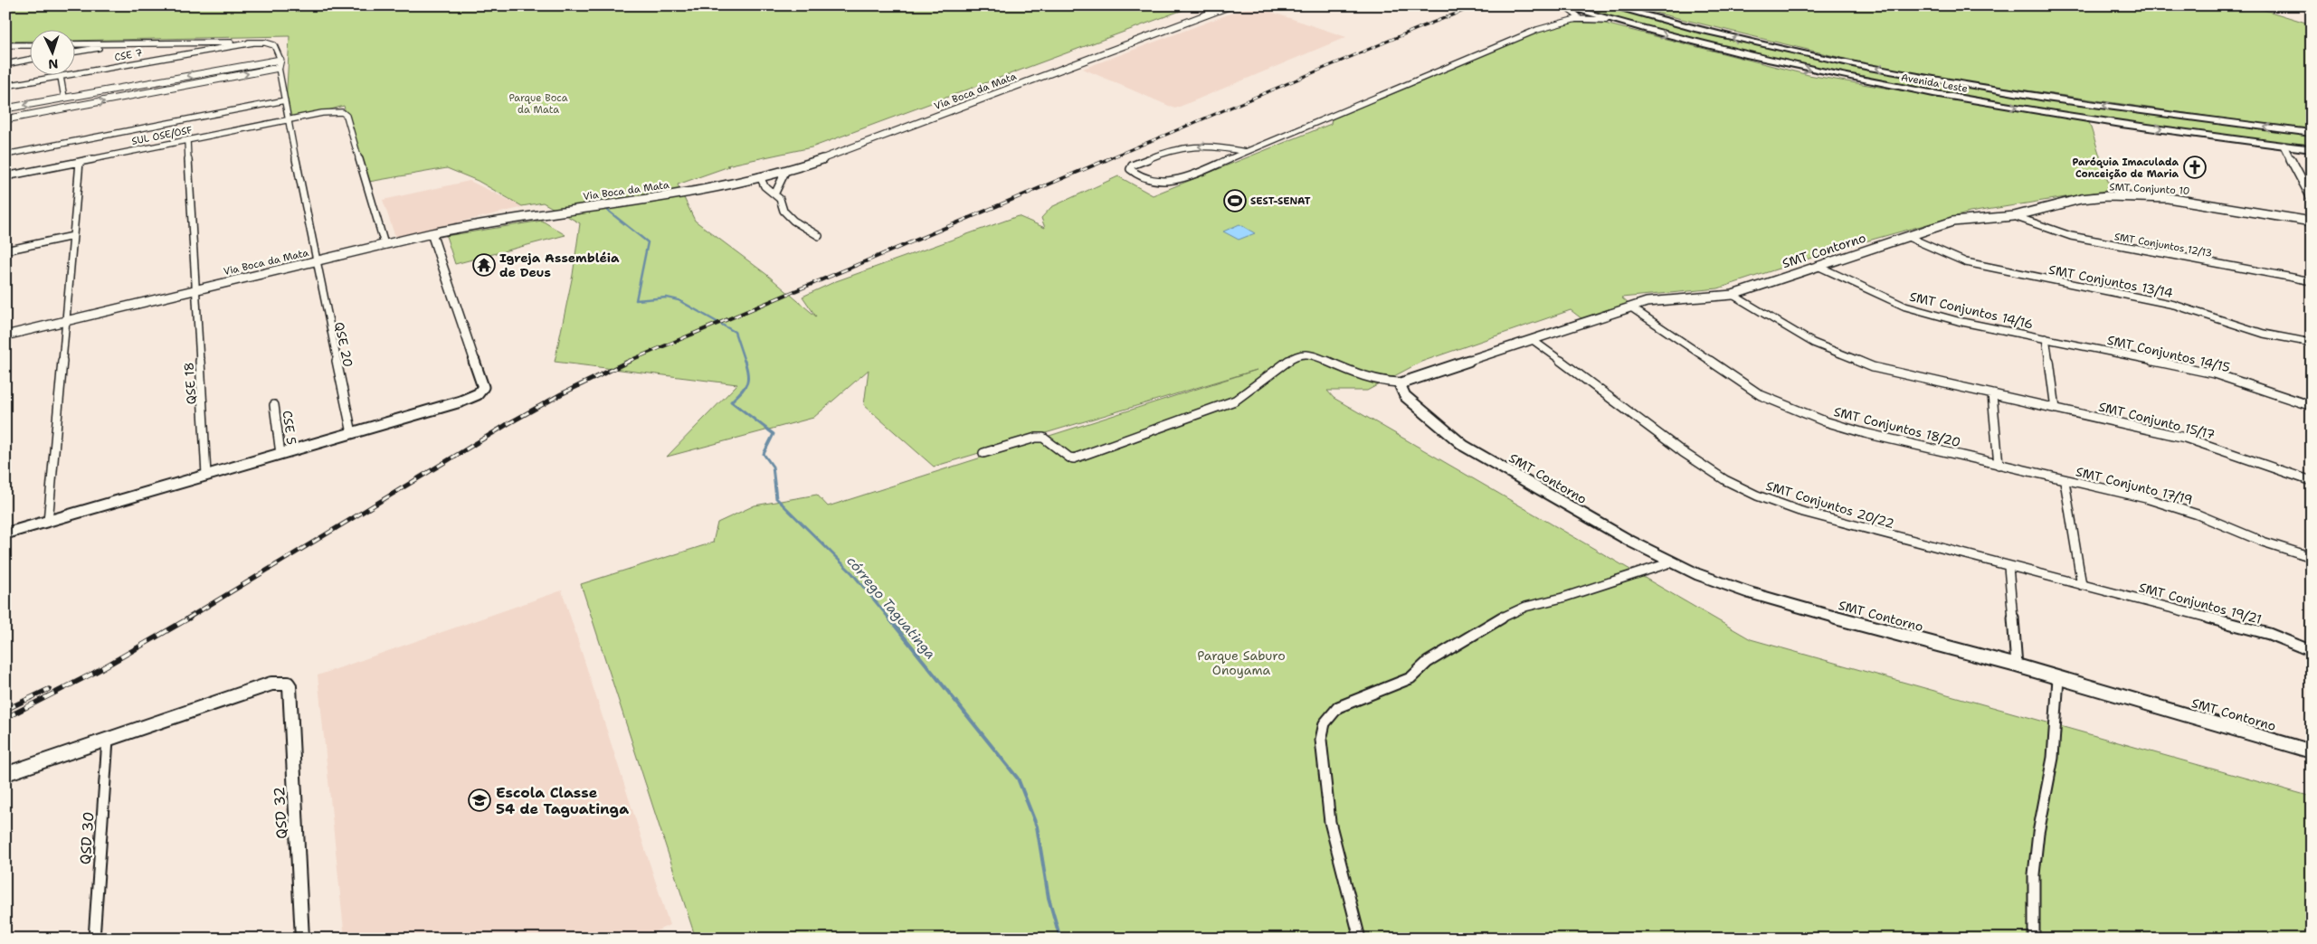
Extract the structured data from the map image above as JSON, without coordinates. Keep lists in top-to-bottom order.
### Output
{
  "streets": {
    "main road": ["Avenida Leste"],
    "street": [
      "CSE 7",
      "Via Boca da Mata",
      "SUL OSE/OSF",
      "SMT Conjunto 10",
      "SMT Conjuntos 12/13",
      "SMT Contorno",
      "SMT Conjuntos 13/14",
      "SMT Conjuntos 14/16",
      "QSE 20",
      "SMT Conjuntos 14/15",
      "QSE 18",
      "SMT Conjunto 15/17",
      "SMT Conjuntos 18/20",
      "CSE 5",
      "SMT Conjunto 17/19",
      "SMT Conjuntos 20/22",
      "SMT Conjuntos 19/21",
      "QSD 32",
      "QSD 30"
    ]
  },
  "crossings": [
    ["Via Boca da Mata", "SUL OSE/OSF"],
    ["Via Boca da Mata", "QSE 20"],
    ["Via Boca da Mata", "QSE 18"],
    ["SUL OSE/OSF", "QSE 20"],
    ["SUL OSE/OSF", "QSE 18"],
    ["SMT Conjunto 10", "SMT Conjuntos 12/13"],
    ["SMT Conjunto 10", "SMT Contorno"],
    ["SMT Conjuntos 12/13", "SMT Contorno"],
    ["SMT Contorno", "SMT Conjuntos 13/14"],
    ["SMT Contorno", "SMT Conjuntos 14/16"],
    ["SMT Contorno", "SMT Conjunto 15/17"],
    ["SMT Contorno", "SMT Conjuntos 18/20"],
    ["SMT Contorno", "SMT Conjuntos 20/22"],
    ["SMT Conjuntos 14/16", "SMT Conjuntos 14/15"],
    ["SMT Conjuntos 18/20", "SMT Conjunto 17/19"],
    ["SMT Conjuntos 20/22", "SMT Conjuntos 19/21"],
    ["QSD 32", "QSD 30"]
  ],
  "water": ["córrego Taguatinga"],
  "parks": ["Parque Boca da Mata", "Parque Saburo Onoyama"],
  "places": {
    "church": ["Paróquia Imaculada Conceição de Maria"],
    "sports": ["SEST-SENAT"],
    "temple": ["Igreja Assembléia de Deus"],
    "school or university": ["Escola Classe 54 de Taguatinga"]
  },
  "north": "bottom"
}
